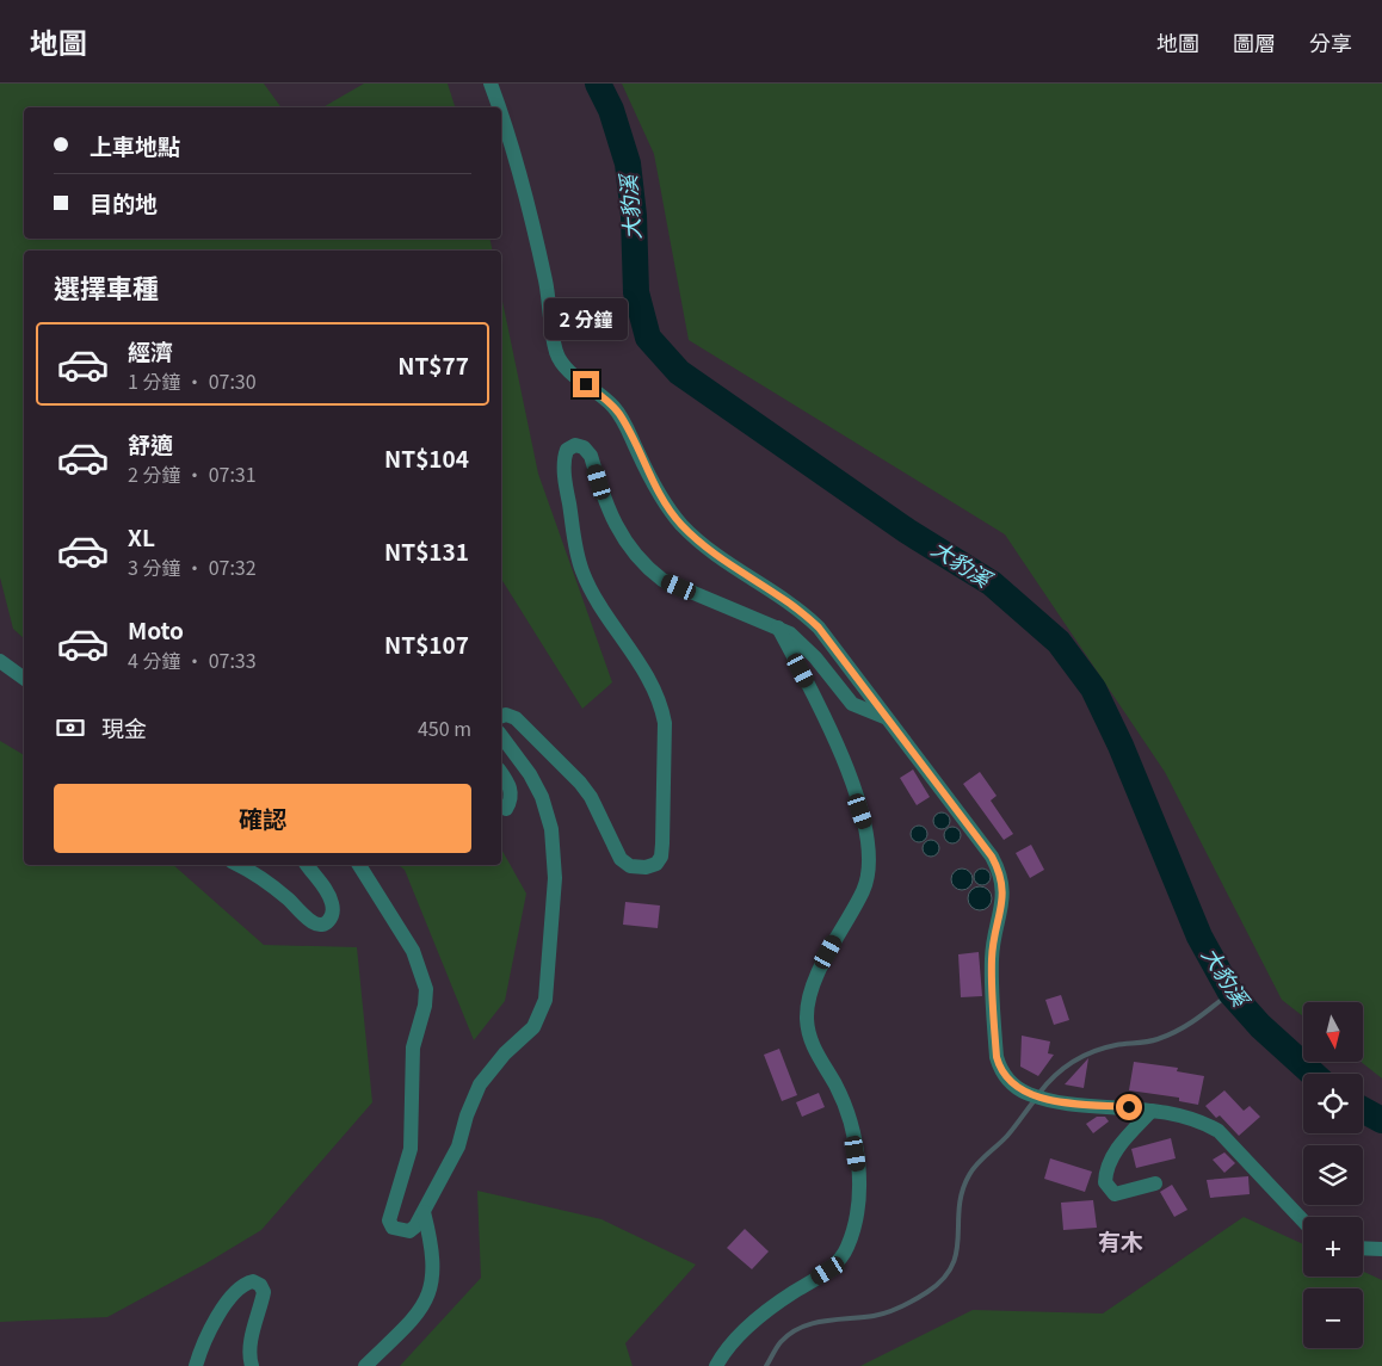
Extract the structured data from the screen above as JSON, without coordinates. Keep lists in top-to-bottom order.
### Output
{
  "districts": ["有木"],
  "water": ["大豹溪"],
  "north": "bottom",
  "page": {
    "header": "地圖",
    "nav": ["地圖", "圖層", "分享"],
    "banner": ["上車地點", "目的地"],
    "heading": "選擇車種",
    "bubble": "2 分鐘",
    "list": [
      {
        "name": "經濟",
        "note": "1 分鐘 · 07:30",
        "value": "NT$77"
      },
      {
        "name": "舒適",
        "note": "2 分鐘 · 07:31",
        "value": "NT$104"
      },
      {
        "name": "XL",
        "note": "3 分鐘 · 07:32",
        "value": "NT$131"
      },
      {
        "name": "Moto",
        "note": "4 分鐘 · 07:33",
        "value": "NT$107"
      }
    ],
    "pay": ["現金", "450 m"],
    "buttons": "確認",
    "map_buttons": ["+", "−"]
  }
}
